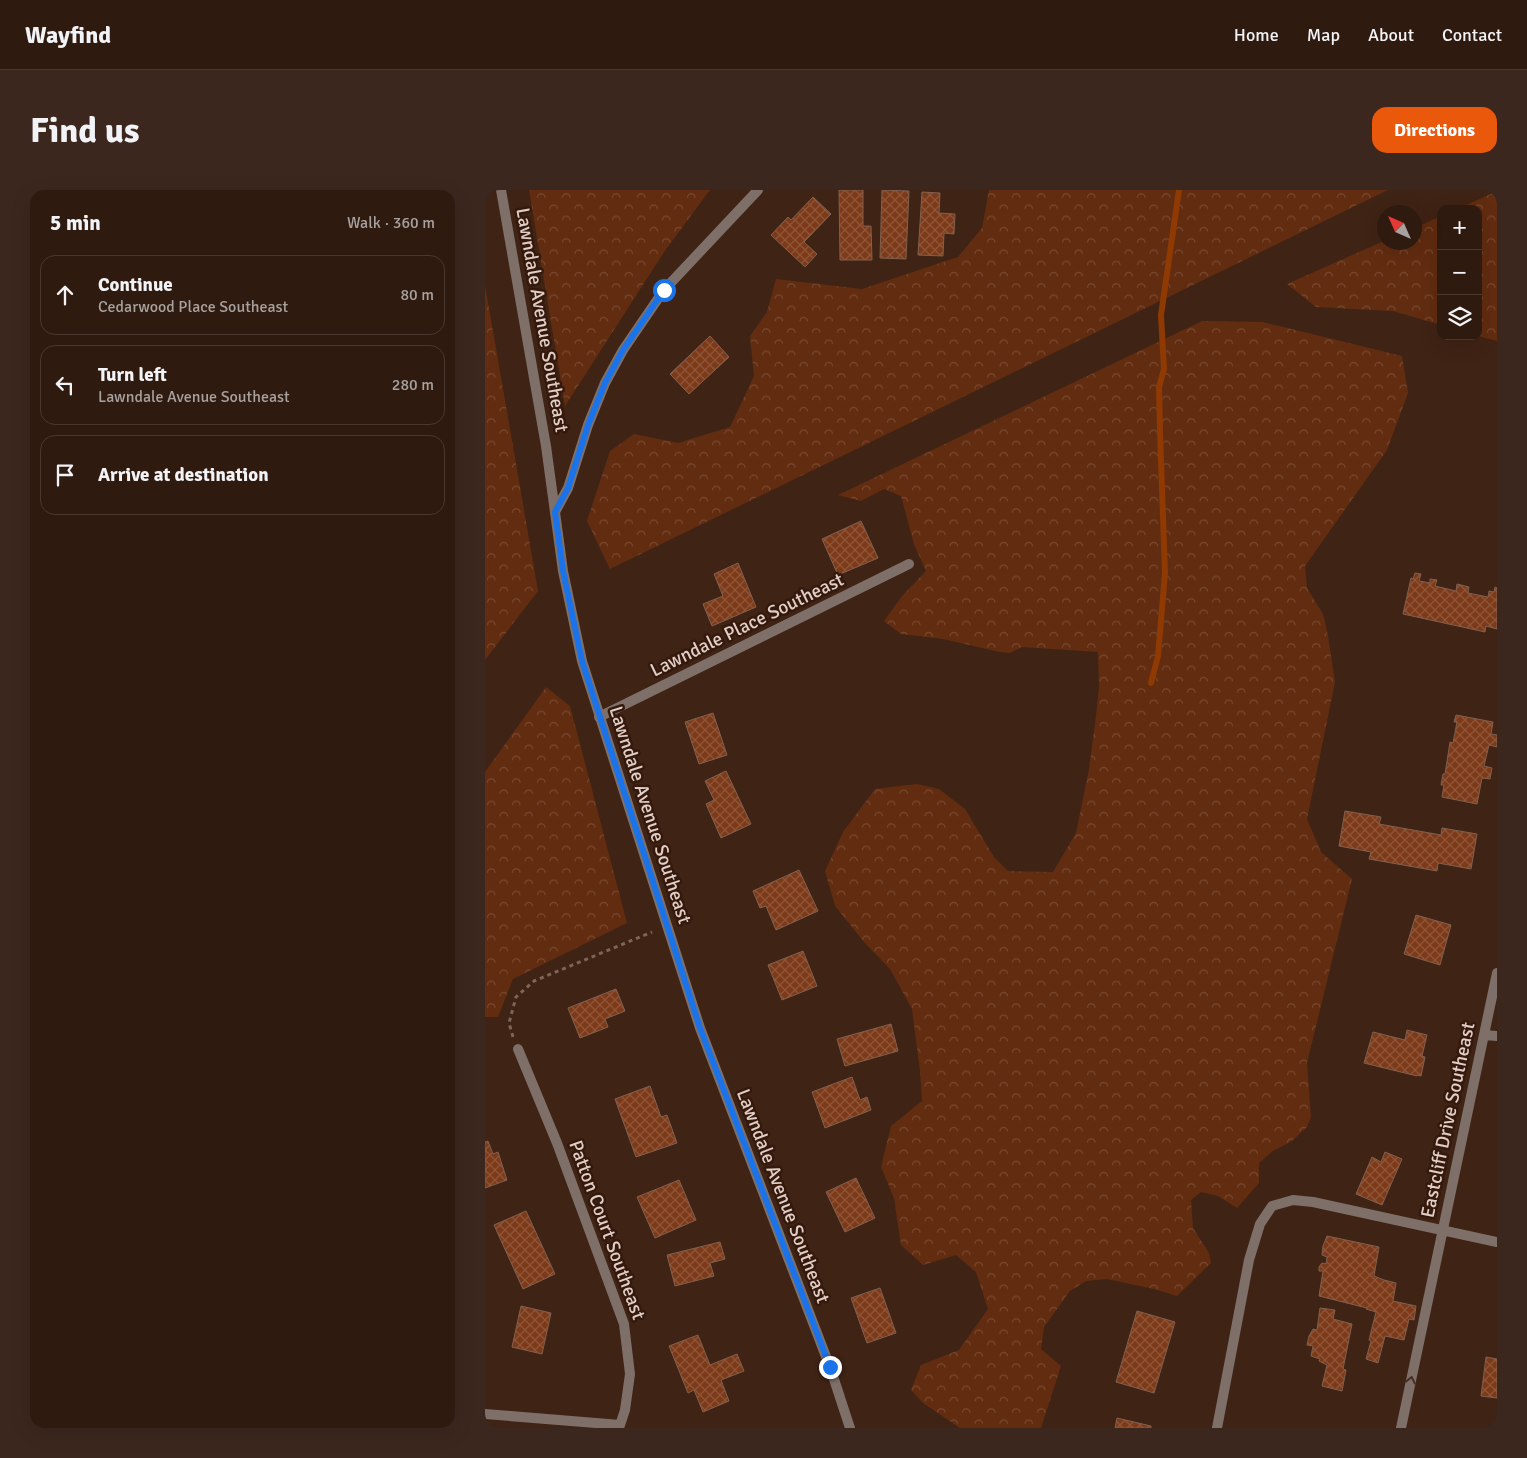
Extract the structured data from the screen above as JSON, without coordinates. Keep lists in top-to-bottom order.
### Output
{
  "streets": {
    "street": [
      "Lawndale Avenue Southeast",
      "Lawndale Place Southeast",
      "Eastcliff Drive Southeast",
      "Patton Court Southeast"
    ]
  },
  "crossings": [
    ["Lawndale Avenue Southeast", "Lawndale Place Southeast"]
  ],
  "north": "top left",
  "page": {
    "header": "Wayfind",
    "nav": [
      "Home",
      "Map",
      "About",
      "Contact"
    ],
    "buttons": "Directions",
    "title": "Find us",
    "heading": ["5 min", "Walk · 360 m"],
    "map_buttons": ["+", "−"],
    "list": [
      ["Continue", "Cedarwood Place Southeast", "80 m"],
      ["Turn left", "Lawndale Avenue Southeast", "280 m"],
      "Arrive at destination"
    ]
  }
}
